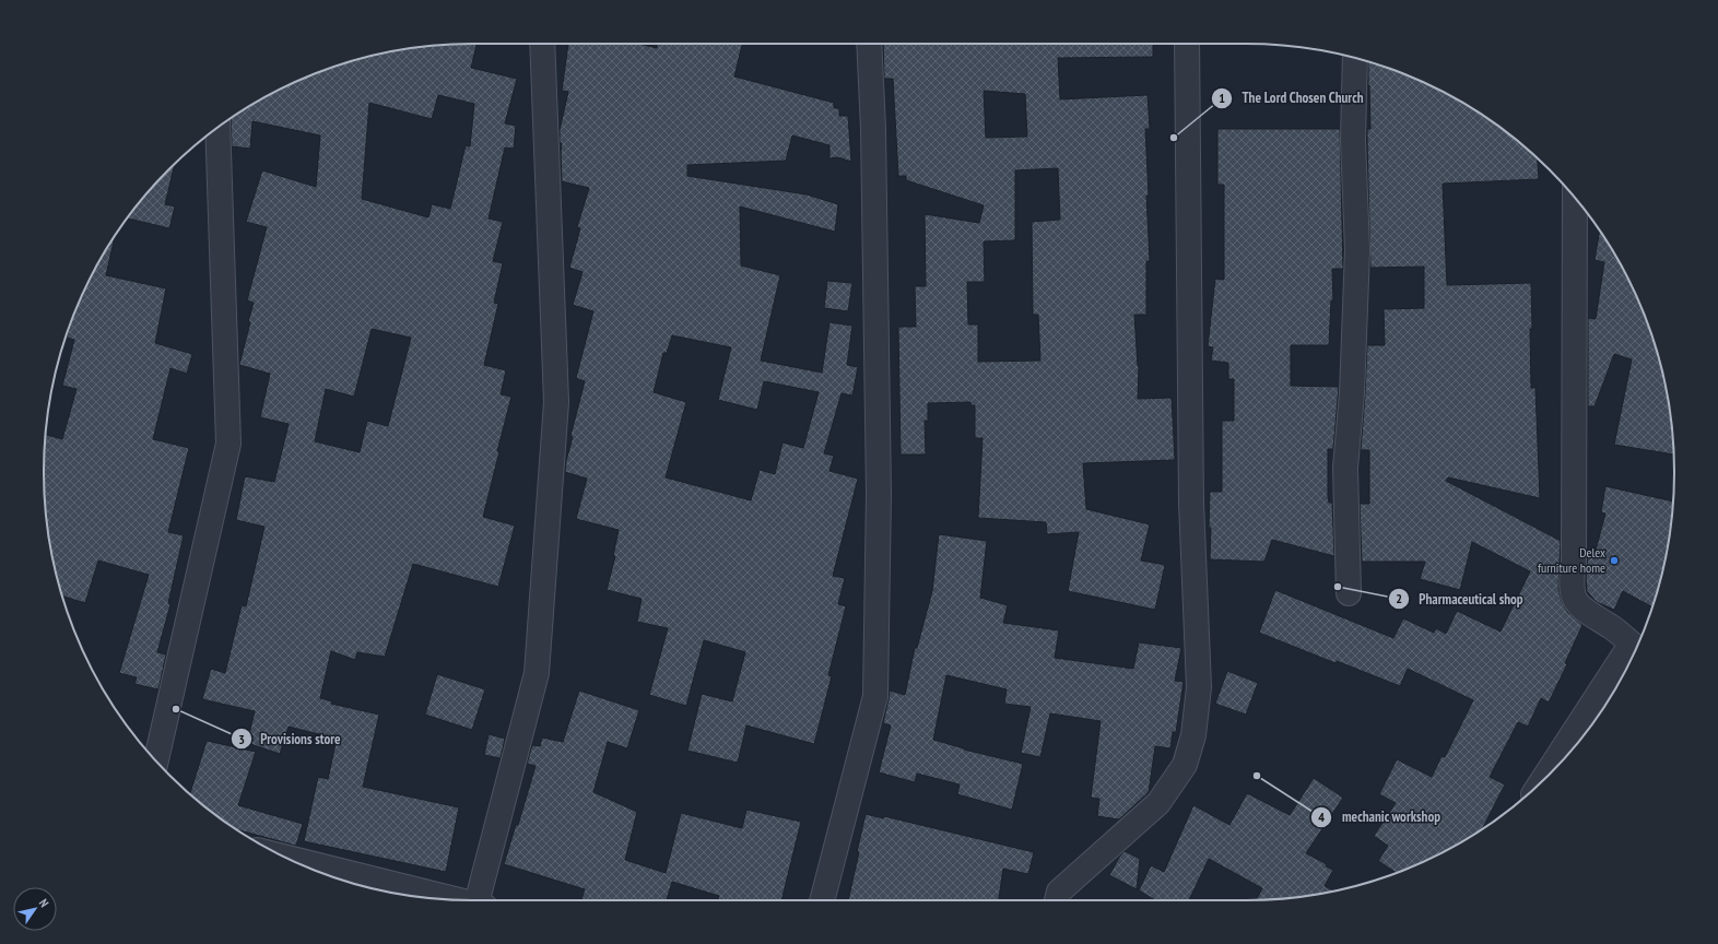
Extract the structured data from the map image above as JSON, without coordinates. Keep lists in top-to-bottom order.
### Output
{
  "places": [
    "The Lord Chosen Church",
    "Delex furniture home",
    "Pharmaceutical shop",
    "Provisions store",
    "mechanic workshop"
  ],
  "north": "top right"
}
